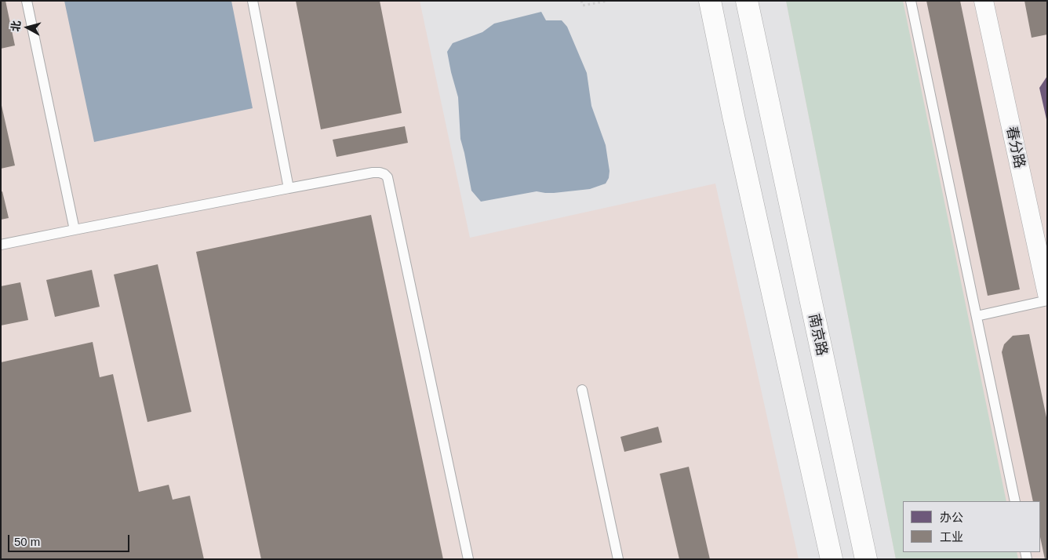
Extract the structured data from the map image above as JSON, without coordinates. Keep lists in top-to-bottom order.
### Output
{
  "streets": {
    "main road": ["南京路"],
    "street": ["春分路"]
  },
  "legend": ["办公", "工业"],
  "scale_bar": "50 m",
  "north": "left"
}
